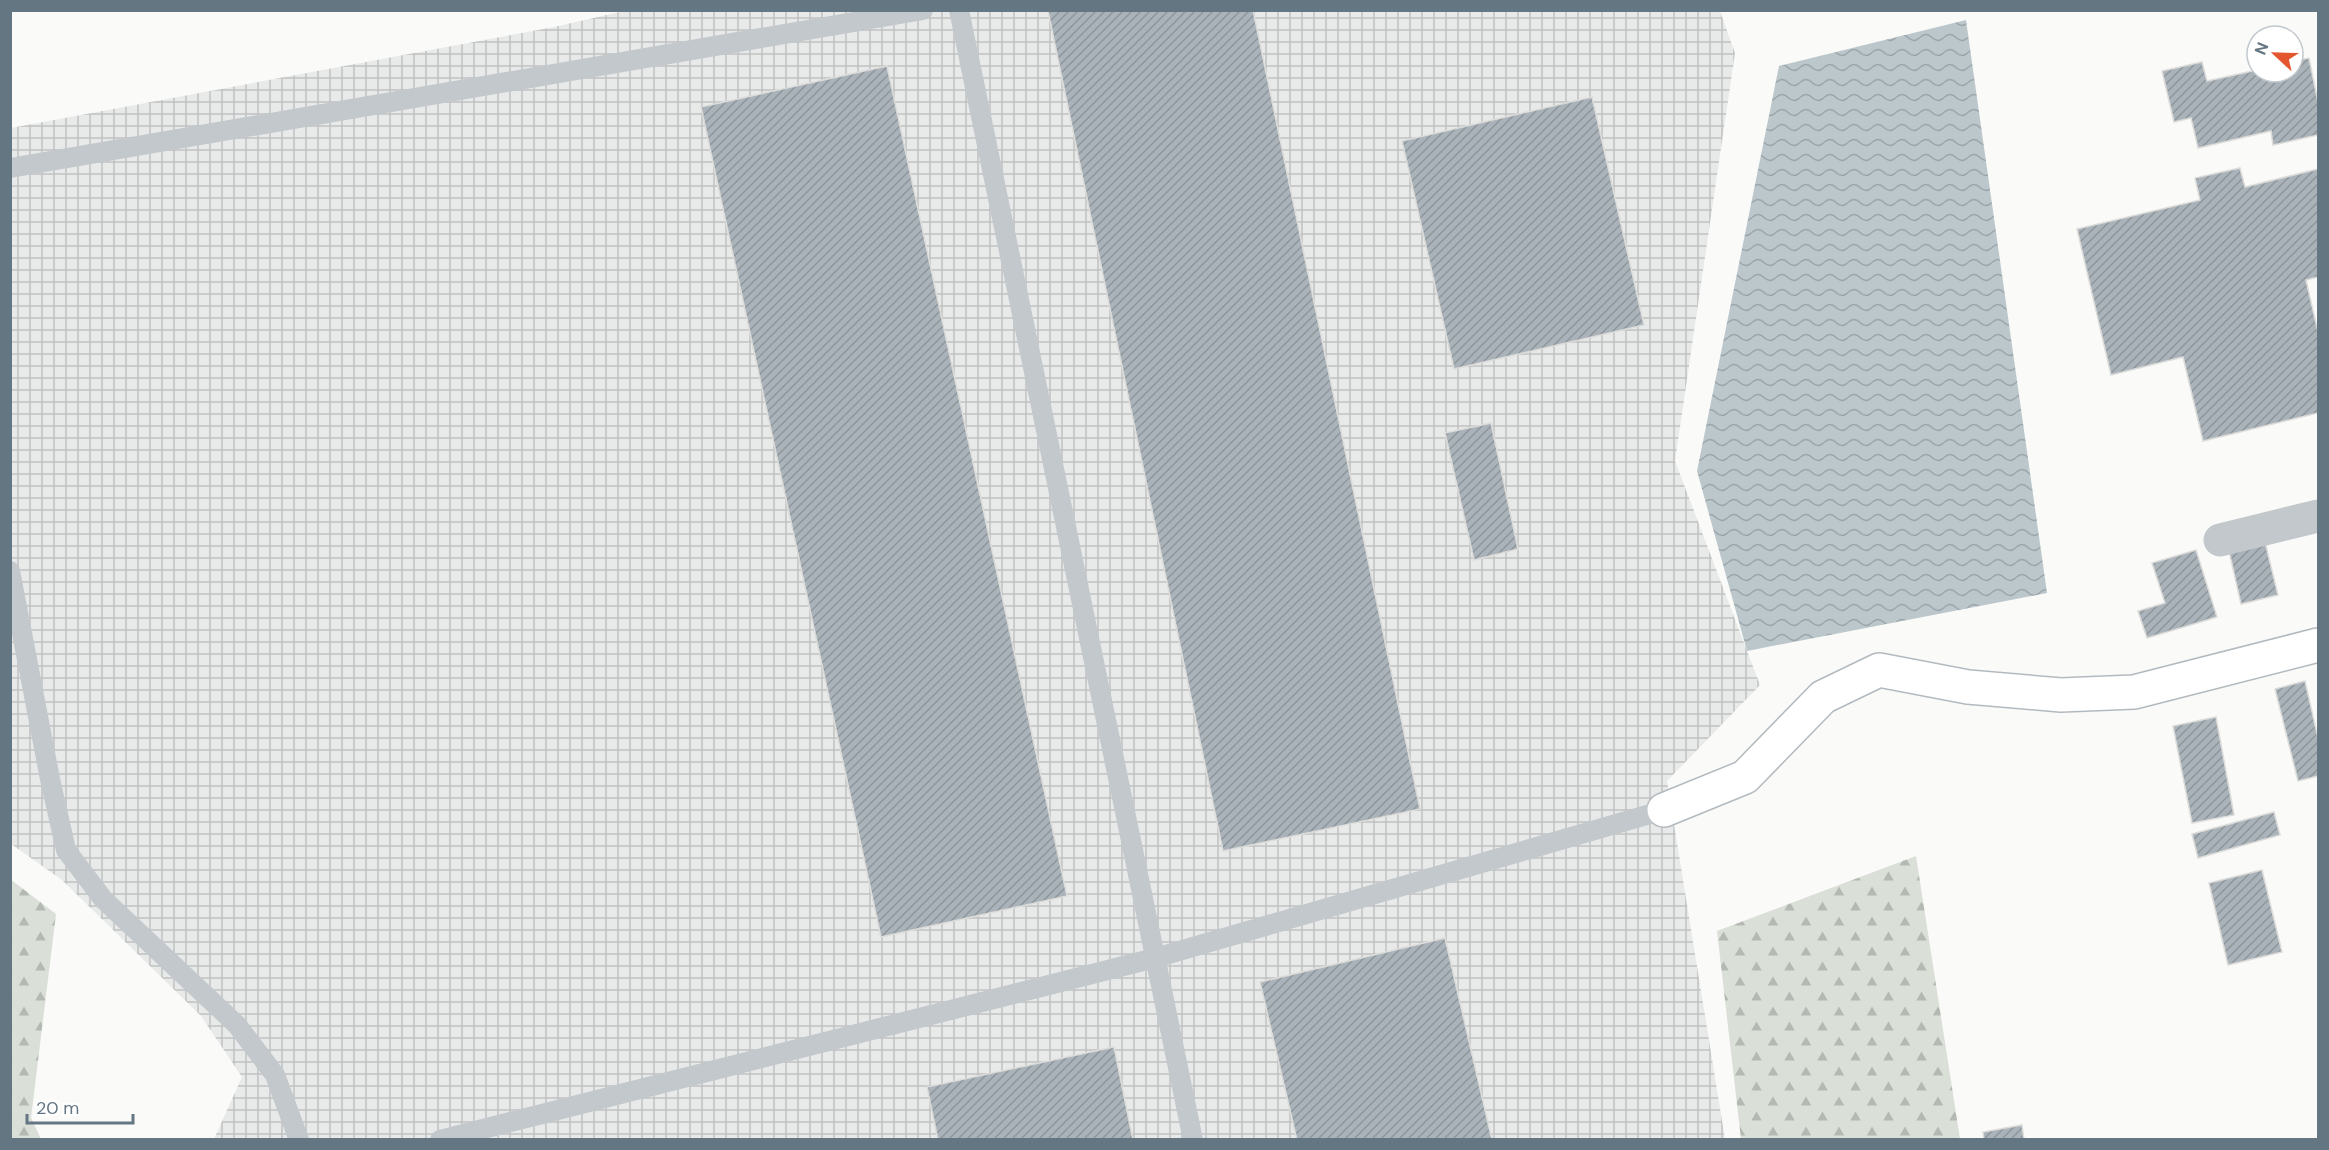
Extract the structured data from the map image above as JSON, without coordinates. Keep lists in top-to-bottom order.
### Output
{
  "scale_bar": "20 m",
  "north": "left"
}
